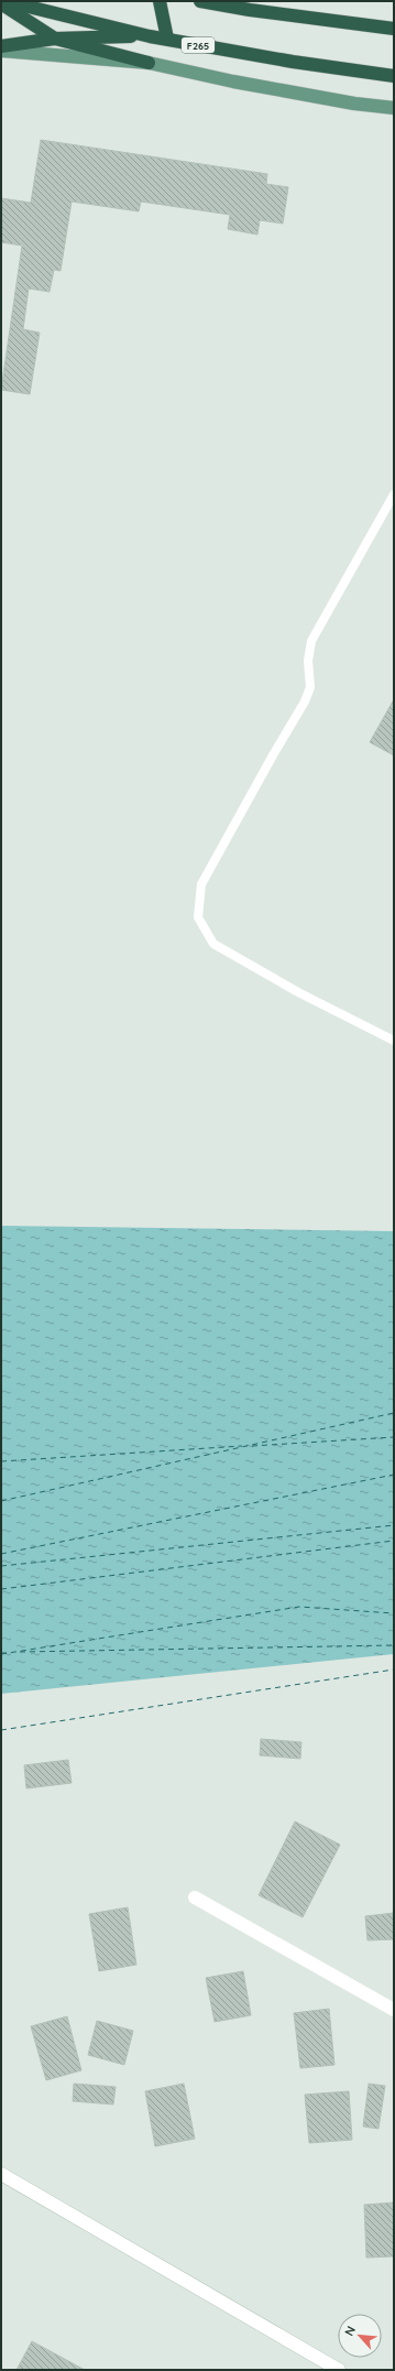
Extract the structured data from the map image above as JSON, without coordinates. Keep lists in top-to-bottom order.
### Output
{
  "streets": {
    "highway": ["F265"]
  },
  "north": "top left"
}
